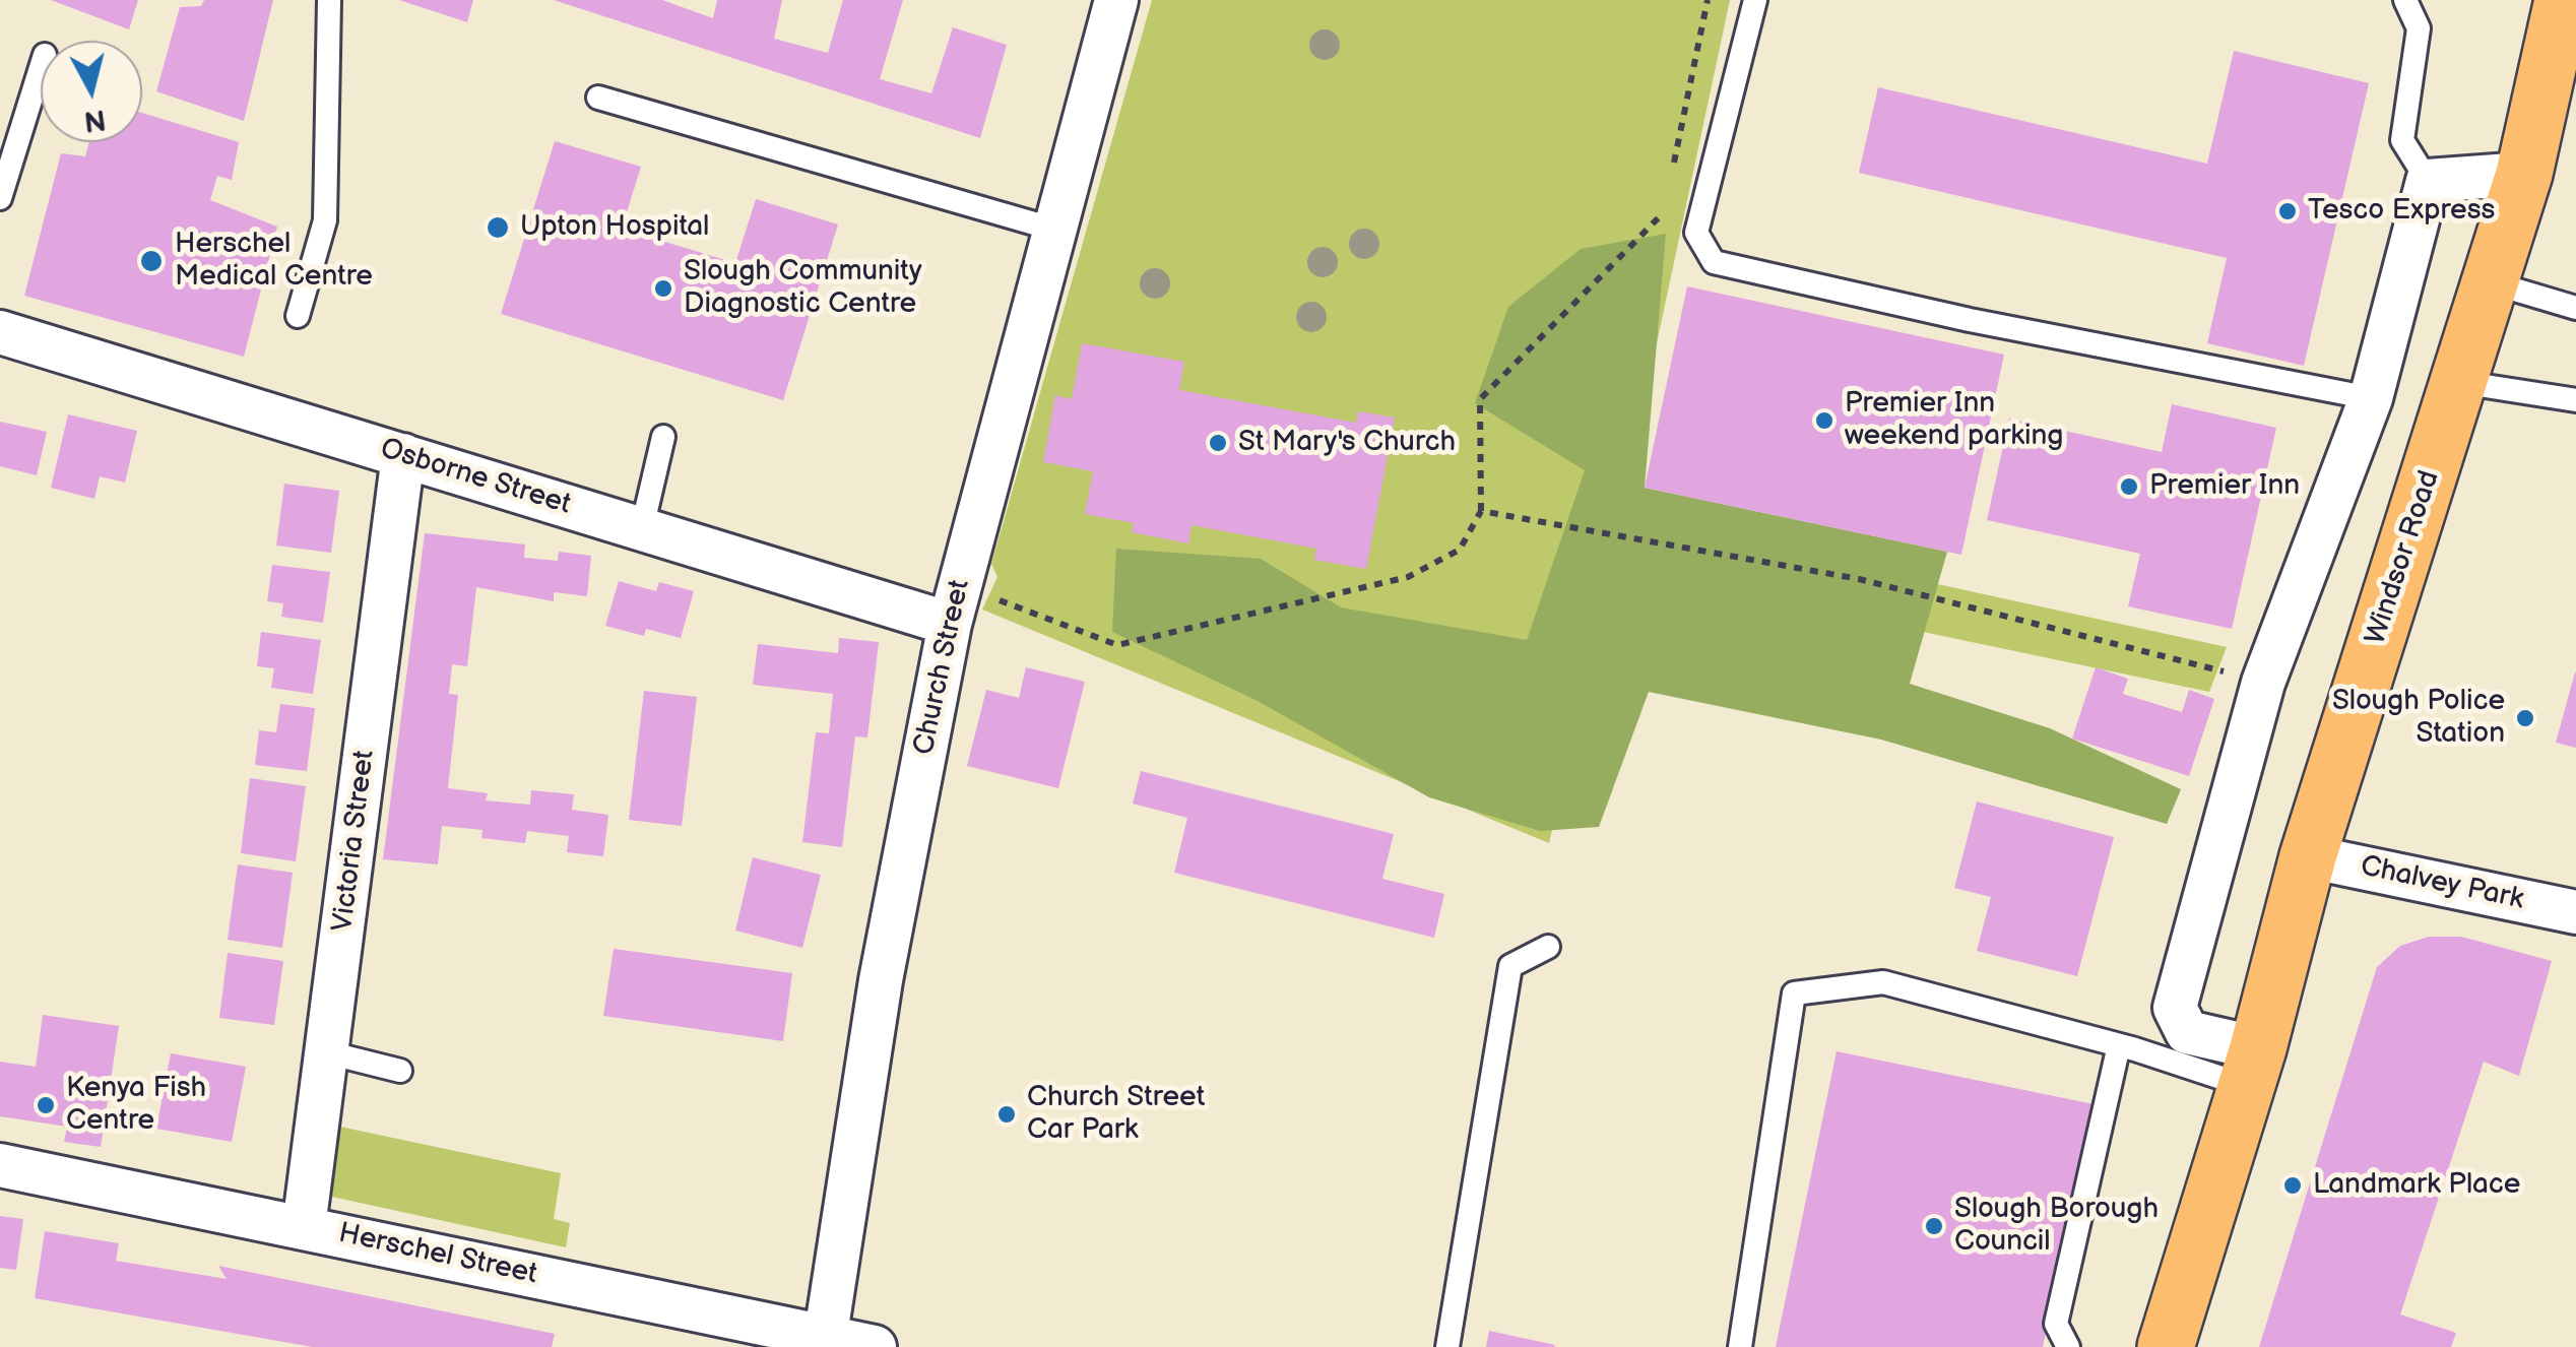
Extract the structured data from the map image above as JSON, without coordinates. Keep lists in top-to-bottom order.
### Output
{
  "streets": {
    "main road": ["Windsor Road"],
    "street": [
      "Osborne Street",
      "Church Street",
      "Victoria Street",
      "Chalvey Park",
      "Herschel Street"
    ]
  },
  "crossings": [
    ["Osborne Street", "Church Street"],
    ["Osborne Street", "Victoria Street"],
    ["Windsor Road", "Chalvey Park"],
    ["Church Street", "Herschel Street"],
    ["Victoria Street", "Herschel Street"]
  ],
  "places": [
    "Tesco Express",
    "Upton Hospital",
    "Herschel Medical Centre",
    "Slough Community Diagnostic Centre",
    "Premier Inn weekend parking",
    "St Mary's Church",
    "Premier Inn",
    "Slough Police Station",
    "Kenya Fish Centre",
    "Church Street Car Park",
    "Landmark Place",
    "Slough Borough Council"
  ],
  "north": "bottom"
}
